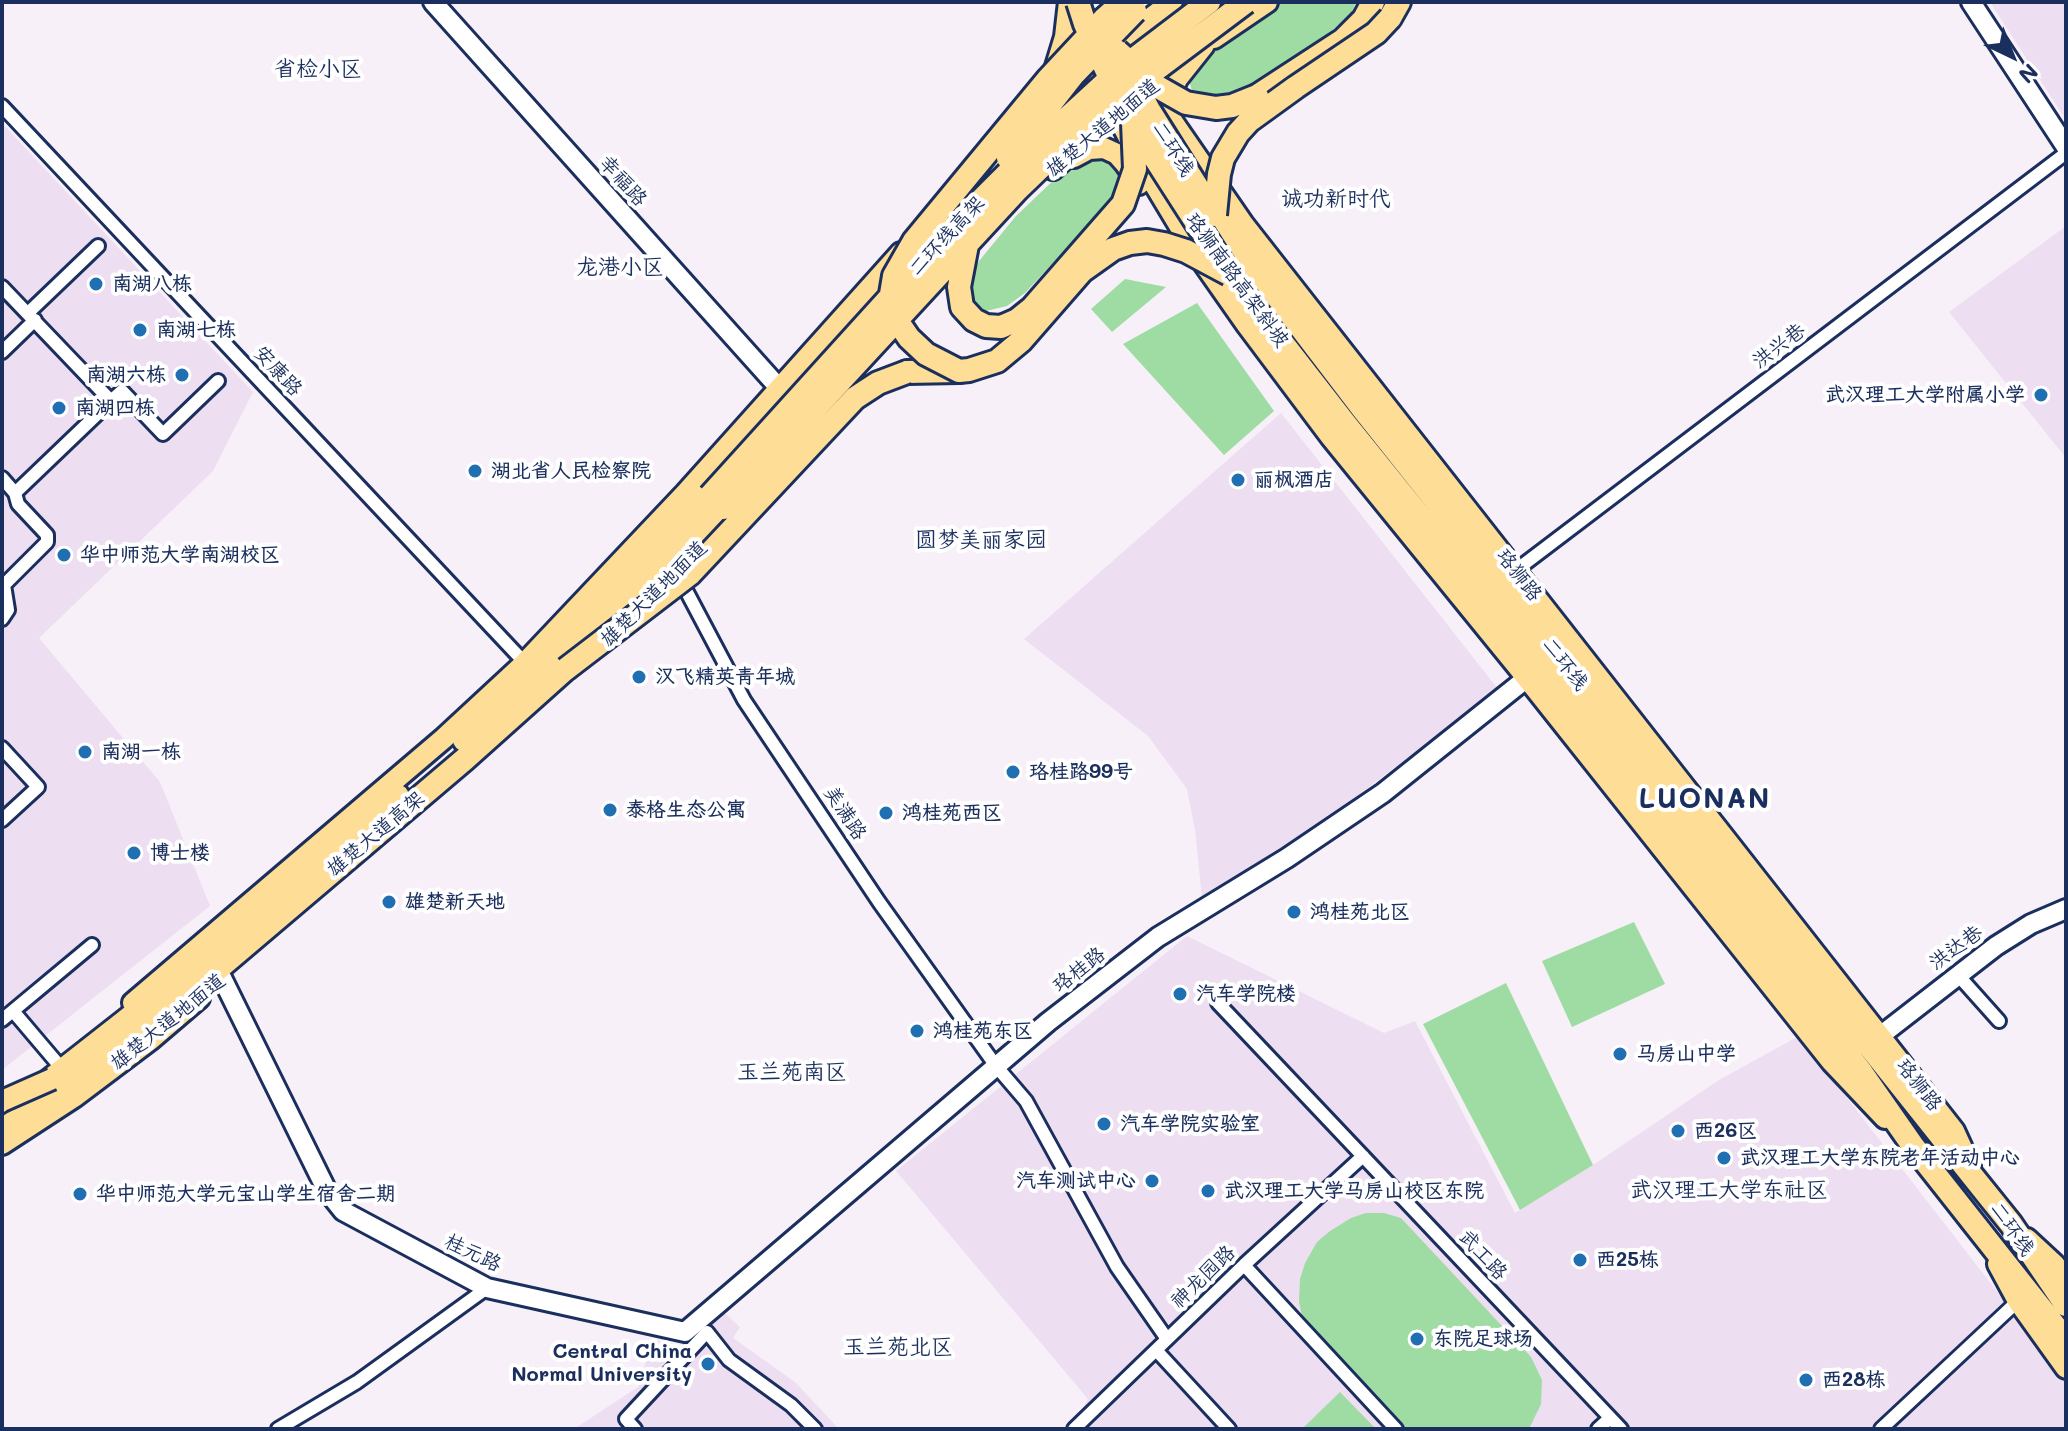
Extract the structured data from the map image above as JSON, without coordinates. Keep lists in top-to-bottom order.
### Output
{
  "streets": {
    "highway": [
      "二环线",
      "二环线高架",
      "珞狮南路高架斜坡",
      "雄楚大道高架"
    ],
    "main road": ["雄楚大道地面道", "珞狮路"],
    "street": [
      "幸福路",
      "洪兴巷",
      "安康路",
      "美满路",
      "洪达巷",
      "珞桂路",
      "桂元路",
      "武工路",
      "神龙园路"
    ]
  },
  "crossings": [
    ["雄楚大道地面道", "幸福路"],
    ["雄楚大道地面道", "珞狮南路高架斜坡"],
    ["雄楚大道地面道", "安康路"],
    ["雄楚大道地面道", "珞狮路"],
    ["雄楚大道地面道", "美满路"],
    ["雄楚大道地面道", "雄楚大道高架"],
    ["雄楚大道地面道", "桂元路"],
    ["二环线", "珞狮南路高架斜坡"],
    ["二环线", "珞狮路"],
    ["二环线高架", "雄楚大道高架"],
    ["洪兴巷", "珞狮路"],
    ["珞狮路", "洪达巷"],
    ["美满路", "珞桂路"],
    ["美满路", "神龙园路"],
    ["珞桂路", "桂元路"],
    ["武工路", "神龙园路"]
  ],
  "districts": [
    "省检小区",
    "诚功新时代",
    "龙港小区",
    "圆梦美丽家园",
    "LUONAN",
    "玉兰苑南区",
    "武汉理工大学东社区",
    "玉兰苑北区"
  ],
  "places": [
    "南湖八栋",
    "南湖七栋",
    "南湖六栋",
    "武汉理工大学附属小学",
    "南湖四栋",
    "湖北省人民检察院",
    "丽枫酒店",
    "华中师范大学南湖校区",
    "汉飞精英青年城",
    "南湖一栋",
    "珞桂路99号",
    "泰格生态公寓",
    "鸿桂苑西区",
    "博士楼",
    "雄楚新天地",
    "鸿桂苑北区",
    "汽车学院楼",
    "鸿桂苑东区",
    "马房山中学",
    "汽车学院实验室",
    "西26区",
    "武汉理工大学东院老年活动中心",
    "汽车测试中心",
    "武汉理工大学马房山校区东院",
    "华中师范大学元宝山学生宿舍二期",
    "西25栋",
    "东院足球场",
    "Central China Normal University",
    "西28栋"
  ],
  "north": "bottom right"
}
